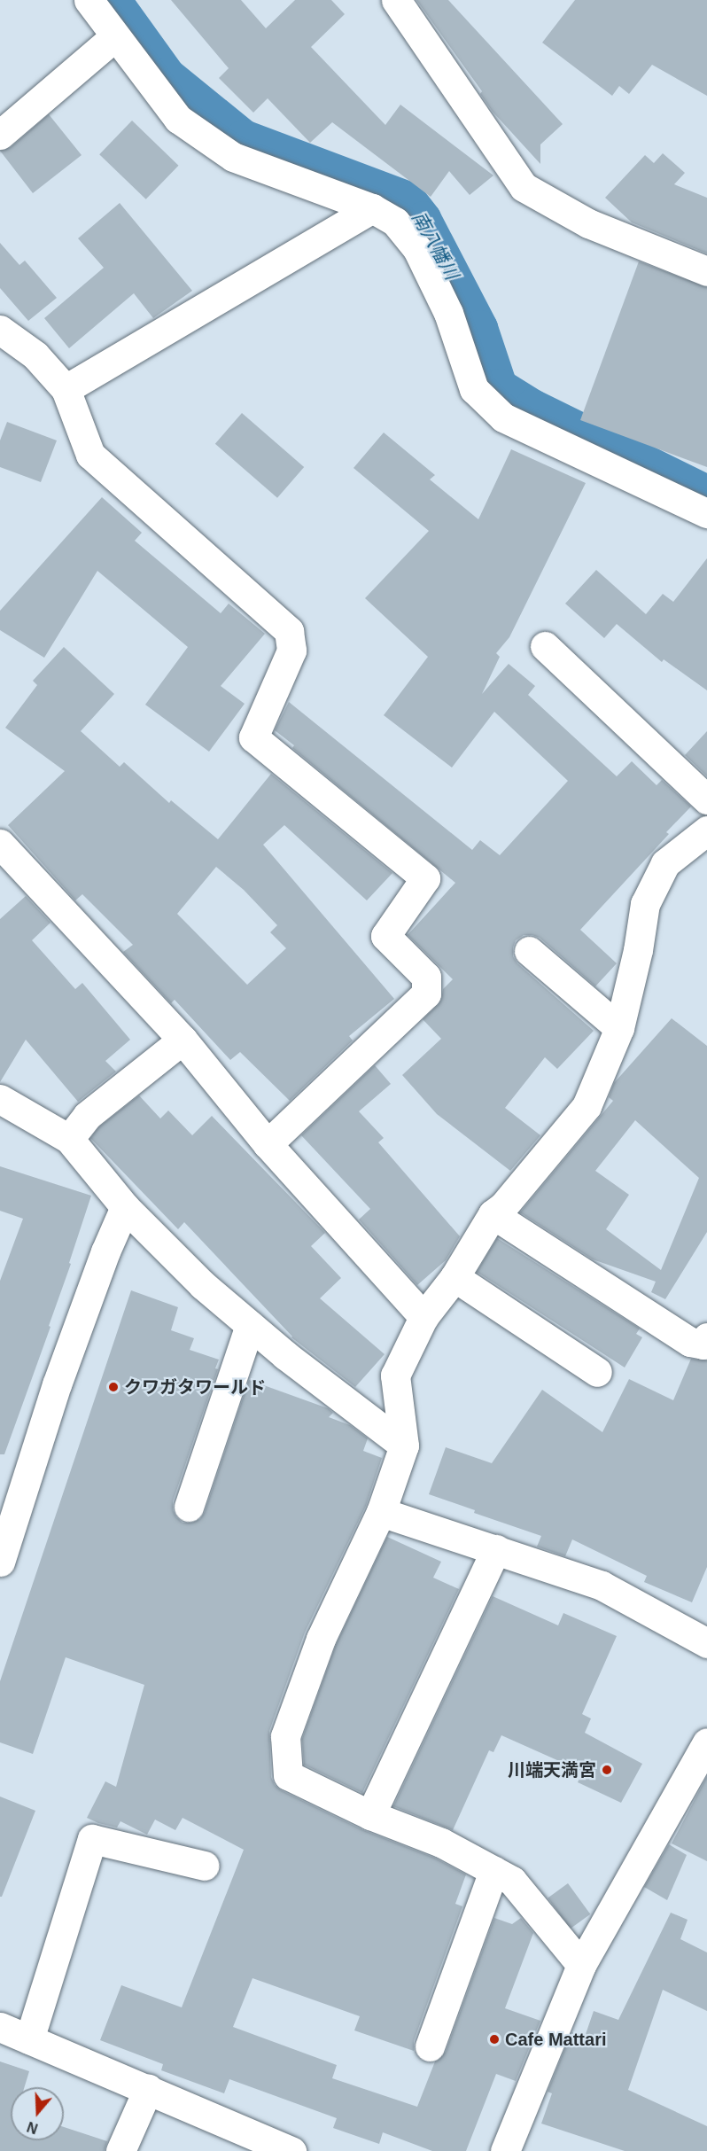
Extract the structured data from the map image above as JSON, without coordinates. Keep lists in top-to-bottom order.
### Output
{
  "water": ["南八幡川"],
  "places": ["クワガタワールド", "川端天満宮", "Cafe Mattari"],
  "north": "bottom"
}
